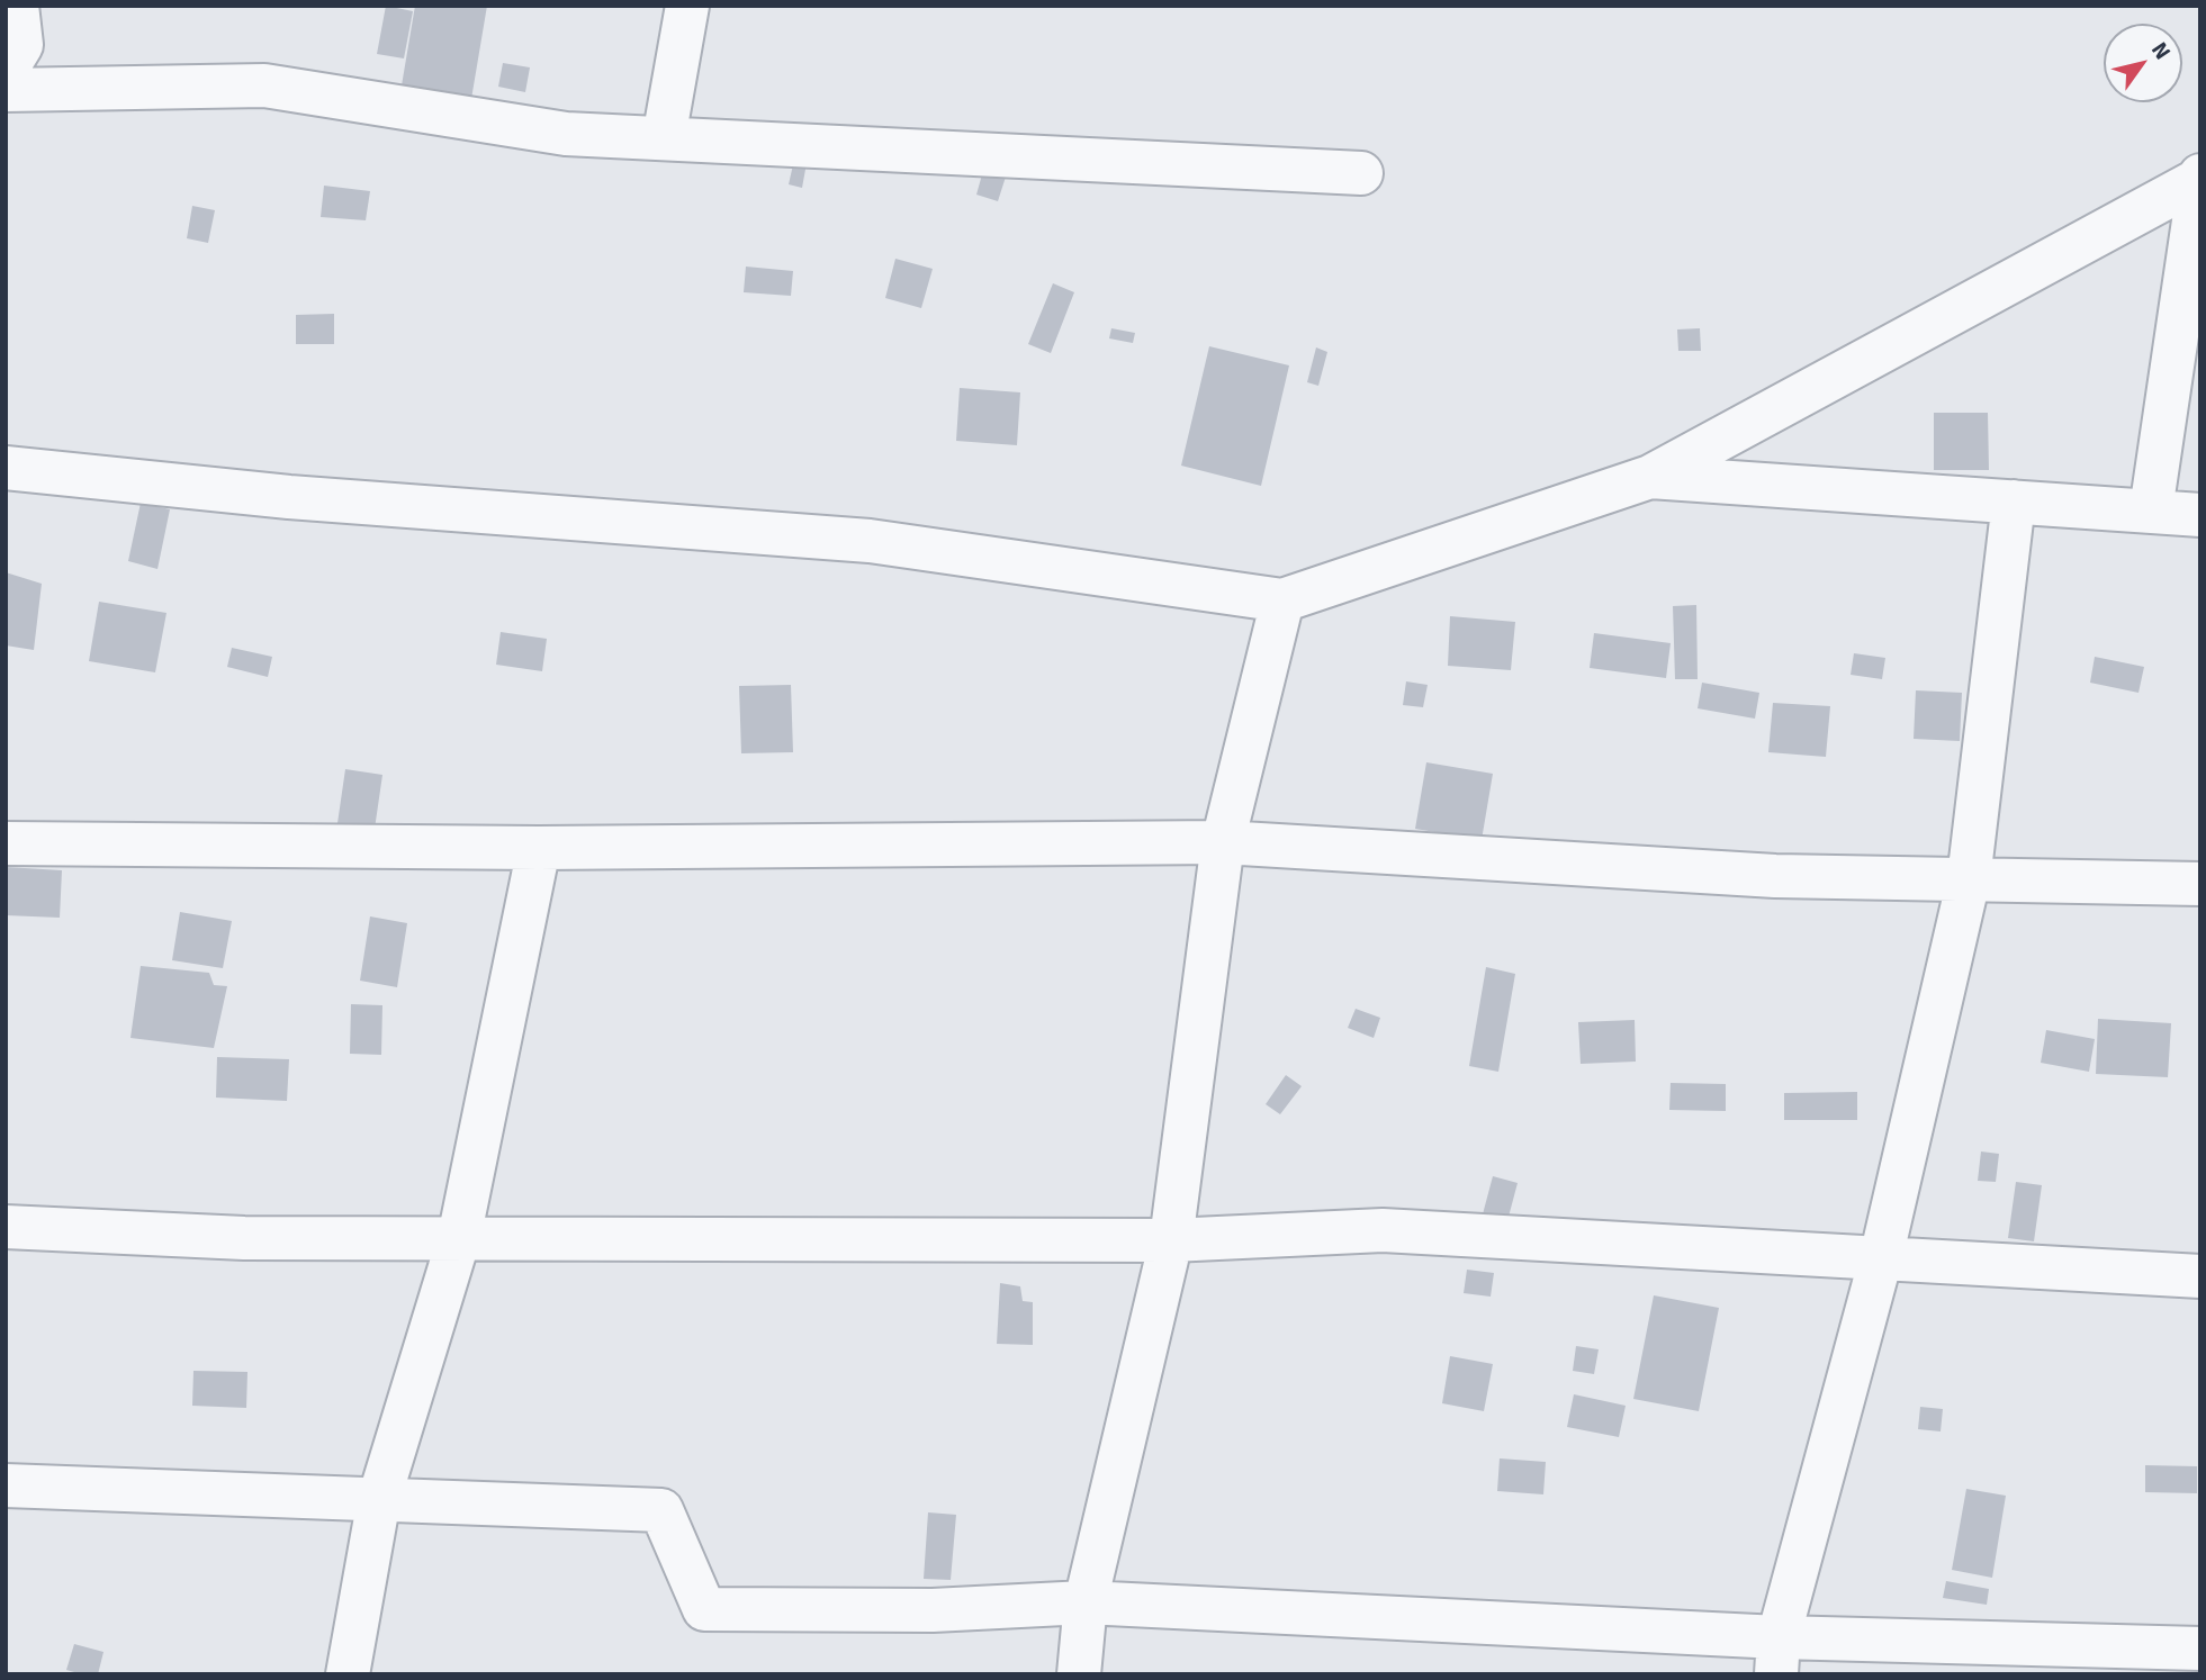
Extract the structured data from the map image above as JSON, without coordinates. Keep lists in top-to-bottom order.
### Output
{
  "north": "top right"
}
